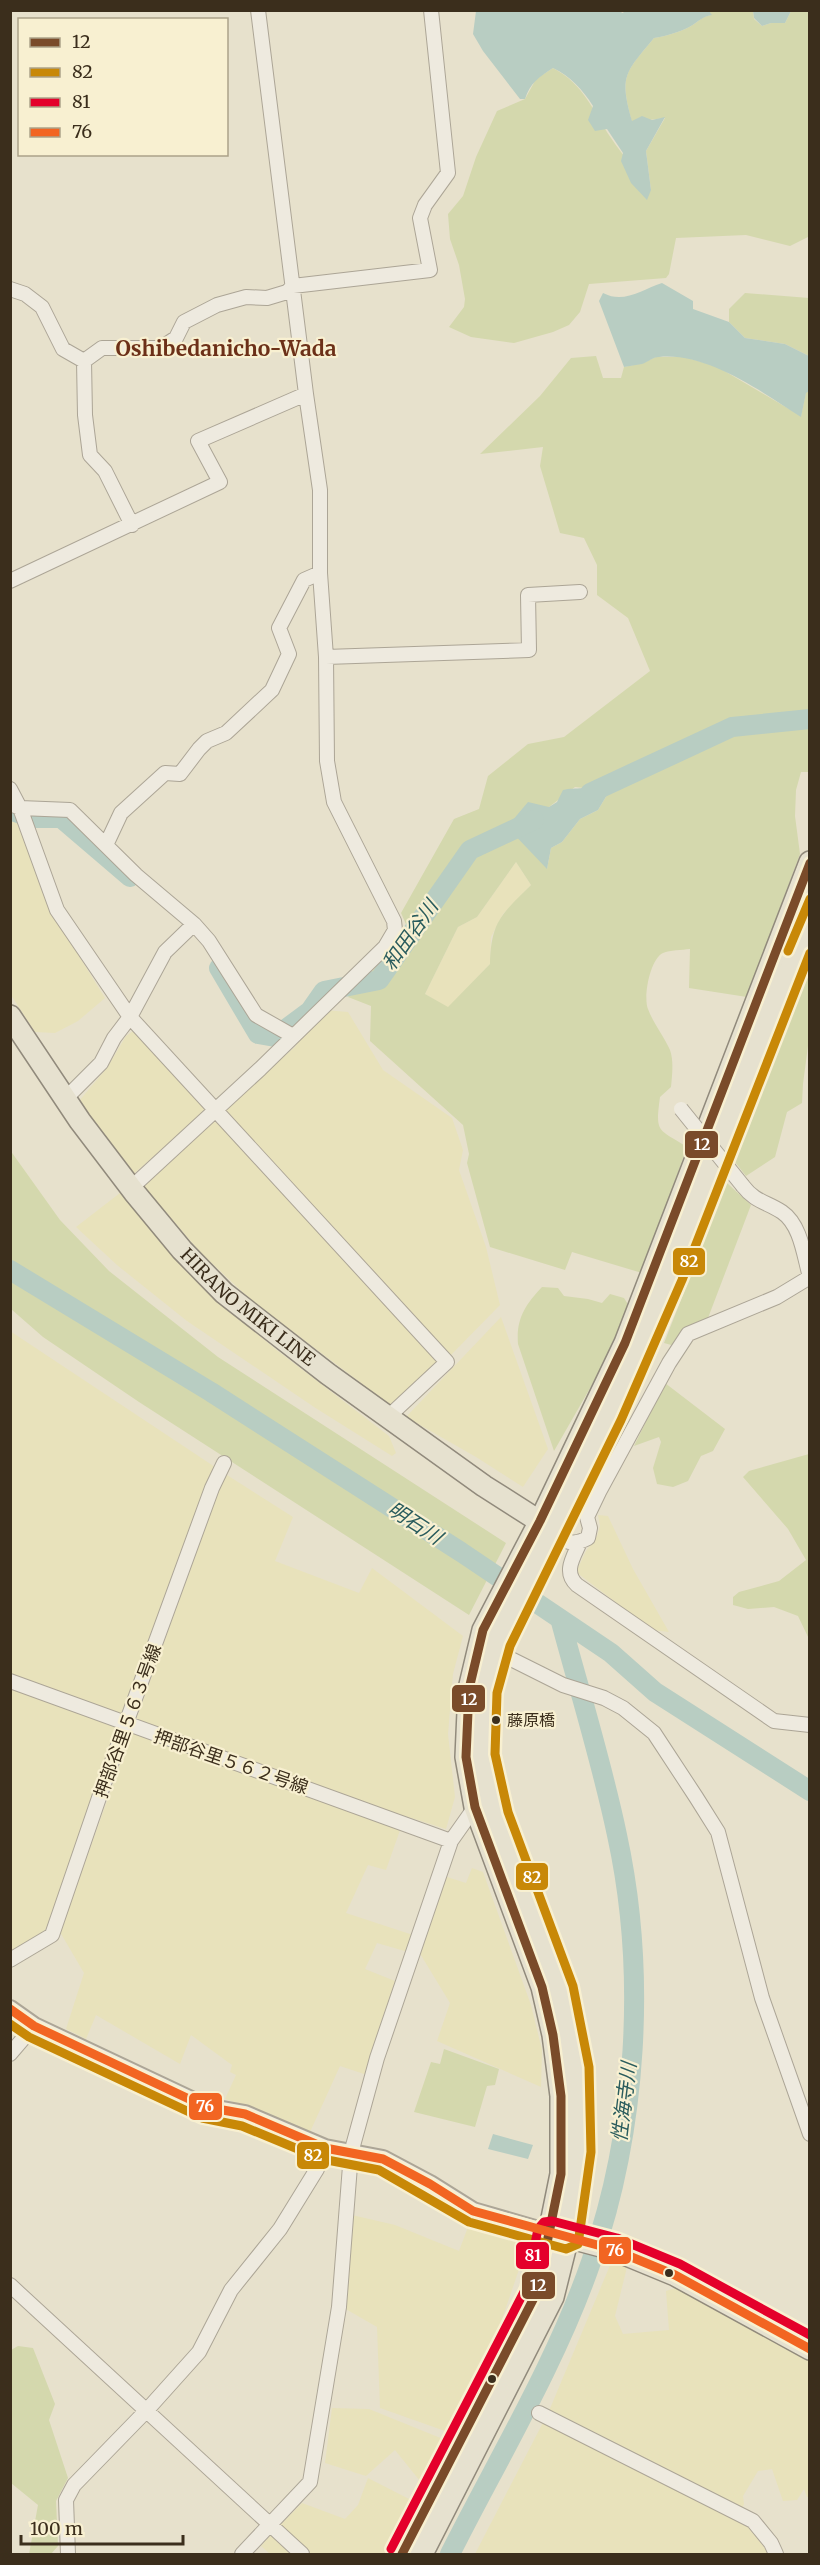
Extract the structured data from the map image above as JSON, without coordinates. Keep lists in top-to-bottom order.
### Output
{
  "streets": {
    "main road": ["HIRANO MIKI LINE"],
    "street": ["押部谷里５６３号線", "押部谷里５６２号線"]
  },
  "crossings": [
    ["押部谷里５６３号線", "押部谷里５６２号線"]
  ],
  "districts": ["Oshibedanicho-Wada"],
  "water": ["和田谷川", "明石川", "性海寺川"],
  "places": ["藤原橋"],
  "lines": [
    "transit line 12",
    "transit line 82",
    "transit line 76",
    "transit line 81"
  ],
  "legend": [
    "12",
    "82",
    "81",
    "76"
  ],
  "scale_bar": "100 m"
}
